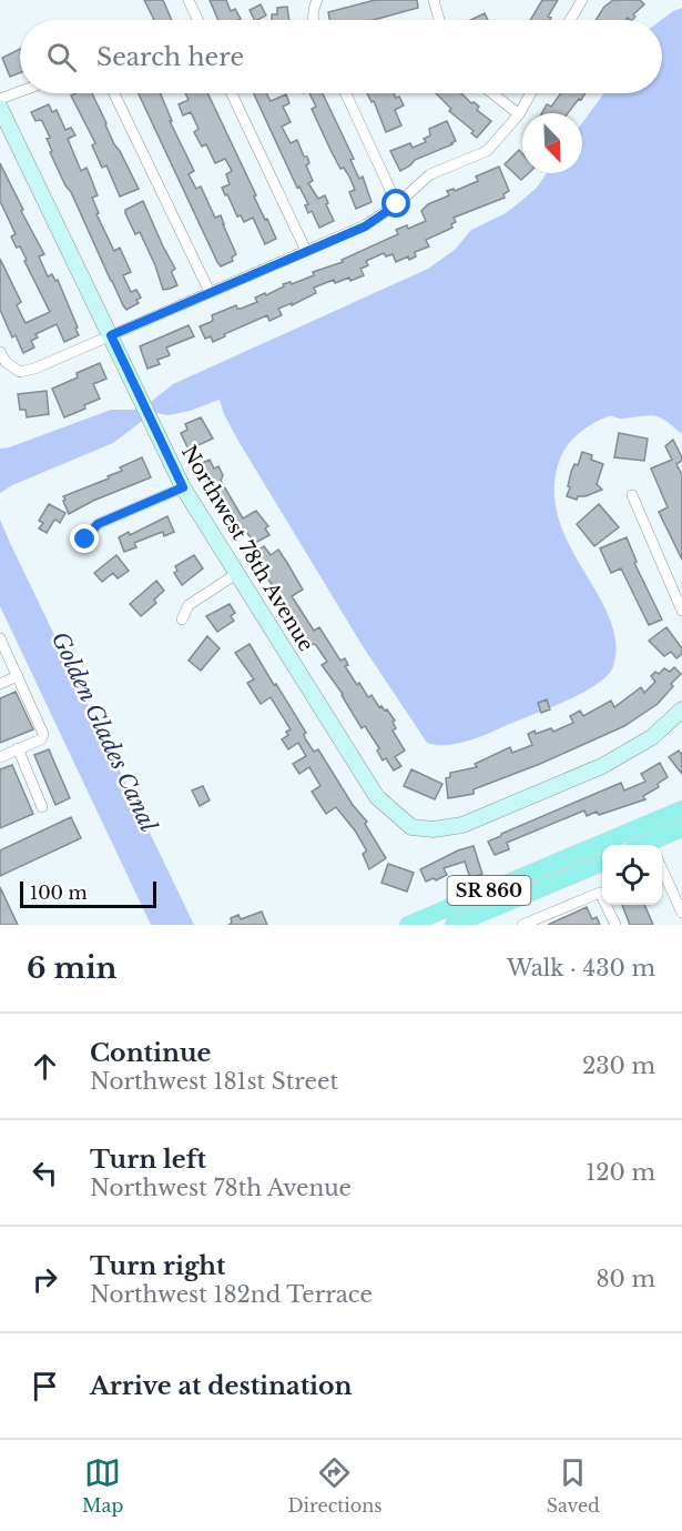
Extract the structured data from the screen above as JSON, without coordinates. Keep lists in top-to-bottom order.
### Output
{
  "streets": {
    "main road": ["SR 860"],
    "street": ["Northwest 78th Avenue"]
  },
  "water": ["Golden Glades Canal"],
  "scale_bar": "100 m",
  "north": "bottom right",
  "page": {
    "search": "Search here",
    "scale": "100 m",
    "heading": ["6 min", "Walk · 430 m"],
    "list": [
      ["Continue", "Northwest 181st Street", "230 m"],
      ["Turn left", "Northwest 78th Avenue", "120 m"],
      ["Turn right", "Northwest 182nd Terrace", "80 m"],
      "Arrive at destination"
    ],
    "nav": ["Map", "Directions", "Saved"]
  }
}
